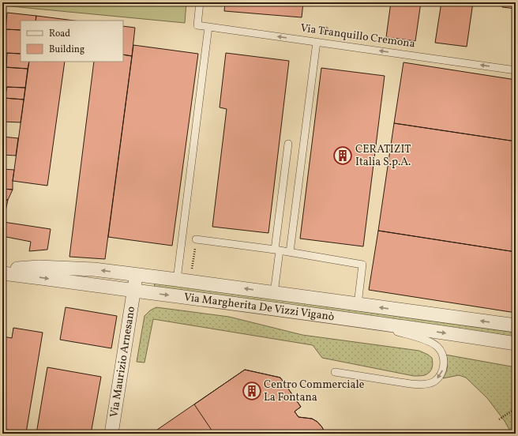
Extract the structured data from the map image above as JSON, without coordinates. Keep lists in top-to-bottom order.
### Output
{
  "streets": {
    "street": ["Via Margherita De Vizzi Viganò", "Via Maurizio Arnesano"],
    "lane": ["Via Tranquillo Cremona"]
  },
  "crossings": [
    ["Via Margherita De Vizzi Viganò", "Via Maurizio Arnesano"]
  ],
  "one_way": ["Via Tranquillo Cremona"],
  "places": {
    "building": ["CERATIZIT Italia S.p.A.", "Centro Commerciale La Fontana"]
  },
  "legend": ["Road", "Building"]
}
